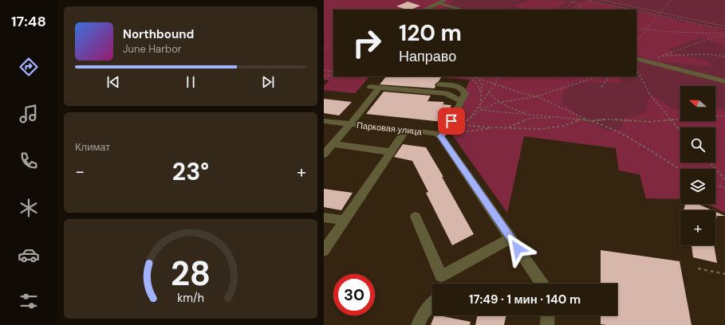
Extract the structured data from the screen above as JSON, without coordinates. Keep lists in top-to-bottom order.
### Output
{
  "streets": {
    "street": ["Парковая улица"]
  },
  "north": "left",
  "page": {
    "tabs": "17:48",
    "turn": ["120 m", "Направо"],
    "song": ["Northbound", "June Harbor"],
    "map_buttons": "+",
    "tile": "Климат",
    "heat": ["−", "23°", "+"],
    "limit": "30",
    "trip": "17:49 · 1 мин · 140 m",
    "gauge": ["28", "km/h"]
  }
}
